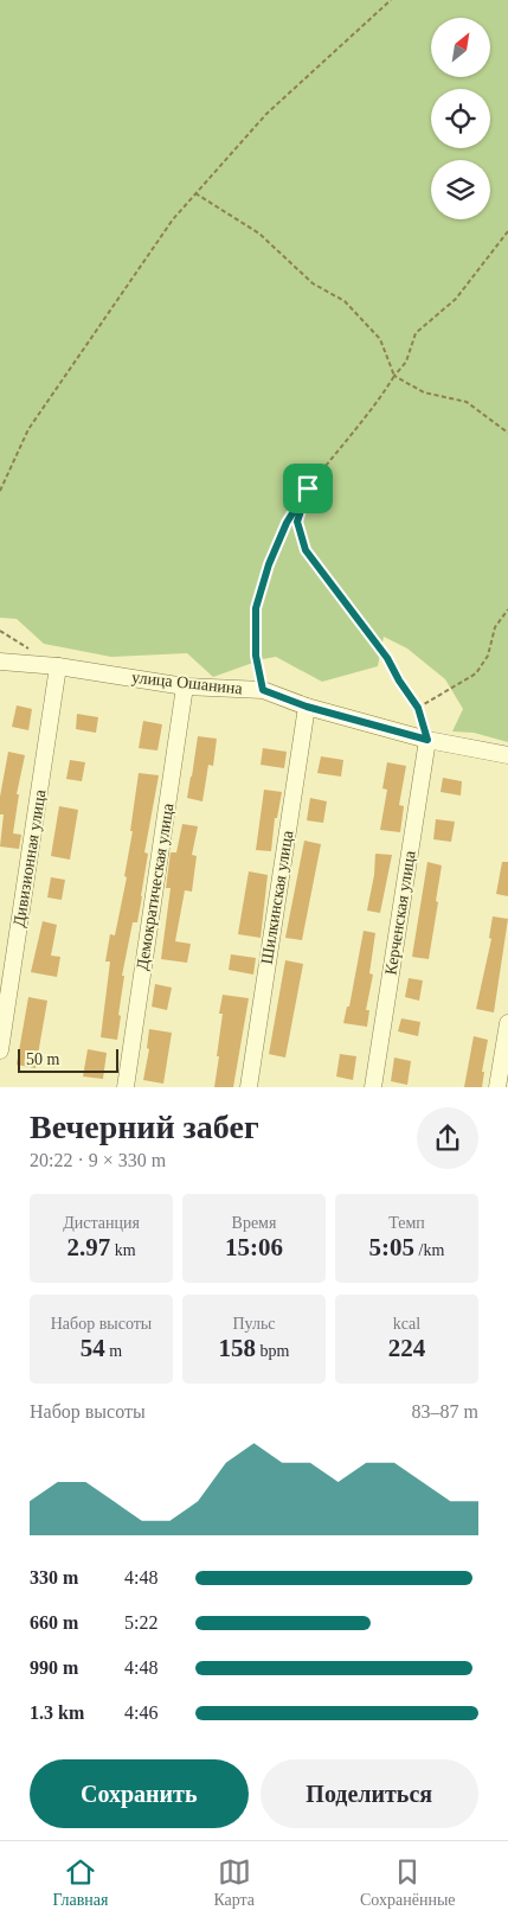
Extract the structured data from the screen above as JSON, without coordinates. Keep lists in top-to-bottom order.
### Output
{
  "streets": {
    "street": [
      "улица Ошанина",
      "Дивизионная улица",
      "Демократическая улица",
      "Шилкинская улица",
      "Керченская улица"
    ]
  },
  "crossings": [
    ["улица Ошанина", "Дивизионная улица"],
    ["улица Ошанина", "Демократическая улица"],
    ["улица Ошанина", "Шилкинская улица"],
    ["улица Ошанина", "Керченская улица"]
  ],
  "scale_bar": "50 m",
  "north": "top right",
  "page": {
    "scale": "50 m",
    "heading": ["Вечерний забег", "20:22 · 9 × 330 m"],
    "stats": [
      ["Дистанция", "2.97 km"],
      ["Время", "15:06"],
      ["Темп", "5:05 /km"],
      ["Набор высоты", "54 m"],
      ["Пульс", "158 bpm"],
      ["kcal", "224"]
    ],
    "chart": ["Набор высоты", "83–87 m"],
    "list": [
      {
        "name": "330 m",
        "note": "4:48"
      },
      {
        "name": "660 m",
        "note": "5:22"
      },
      {
        "name": "990 m",
        "note": "4:48"
      },
      {
        "name": "1.3 km",
        "note": "4:46"
      }
    ],
    "buttons": ["Сохранить", "Поделиться"],
    "tabs": ["Главная", "Карта", "Сохранённые"]
  }
}
